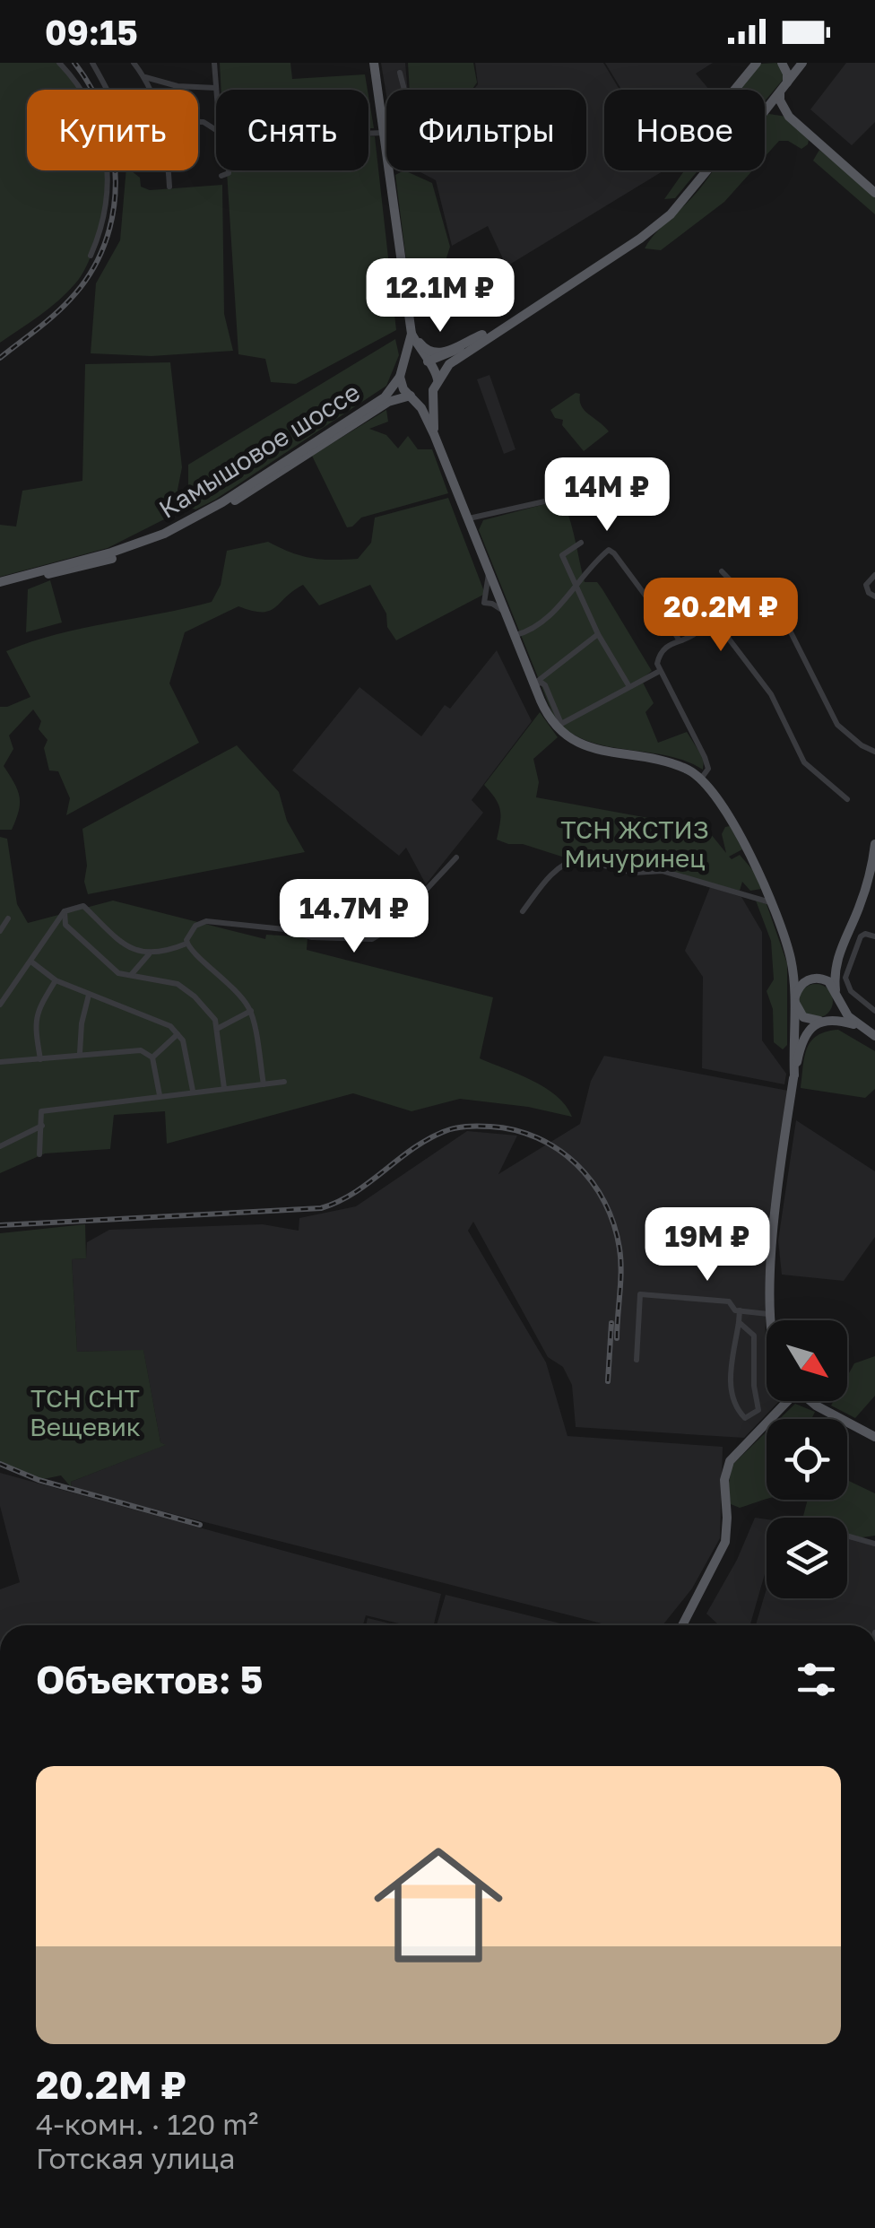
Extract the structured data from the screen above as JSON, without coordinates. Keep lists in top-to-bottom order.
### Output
{
  "streets": {
    "main road": ["Камышовое шоссе"]
  },
  "parks": ["ТСН ЖСТИЗ Мичуринец", "ТСН СНТ Вещевик"],
  "north": "bottom right",
  "page": {
    "status": "09:15",
    "chip": [
      "Купить",
      "Снять",
      "Фильтры",
      "Новое"
    ],
    "price": [
      "12.1M ₽",
      "14M ₽",
      "20.2M ₽",
      "14.7M ₽",
      "19M ₽"
    ],
    "heading": "Объектов: 5",
    "list": [
      {
        "name": "20.2M ₽",
        "note": "4-комн. · 120 m² · Готская улица"
      }
    ]
  }
}
